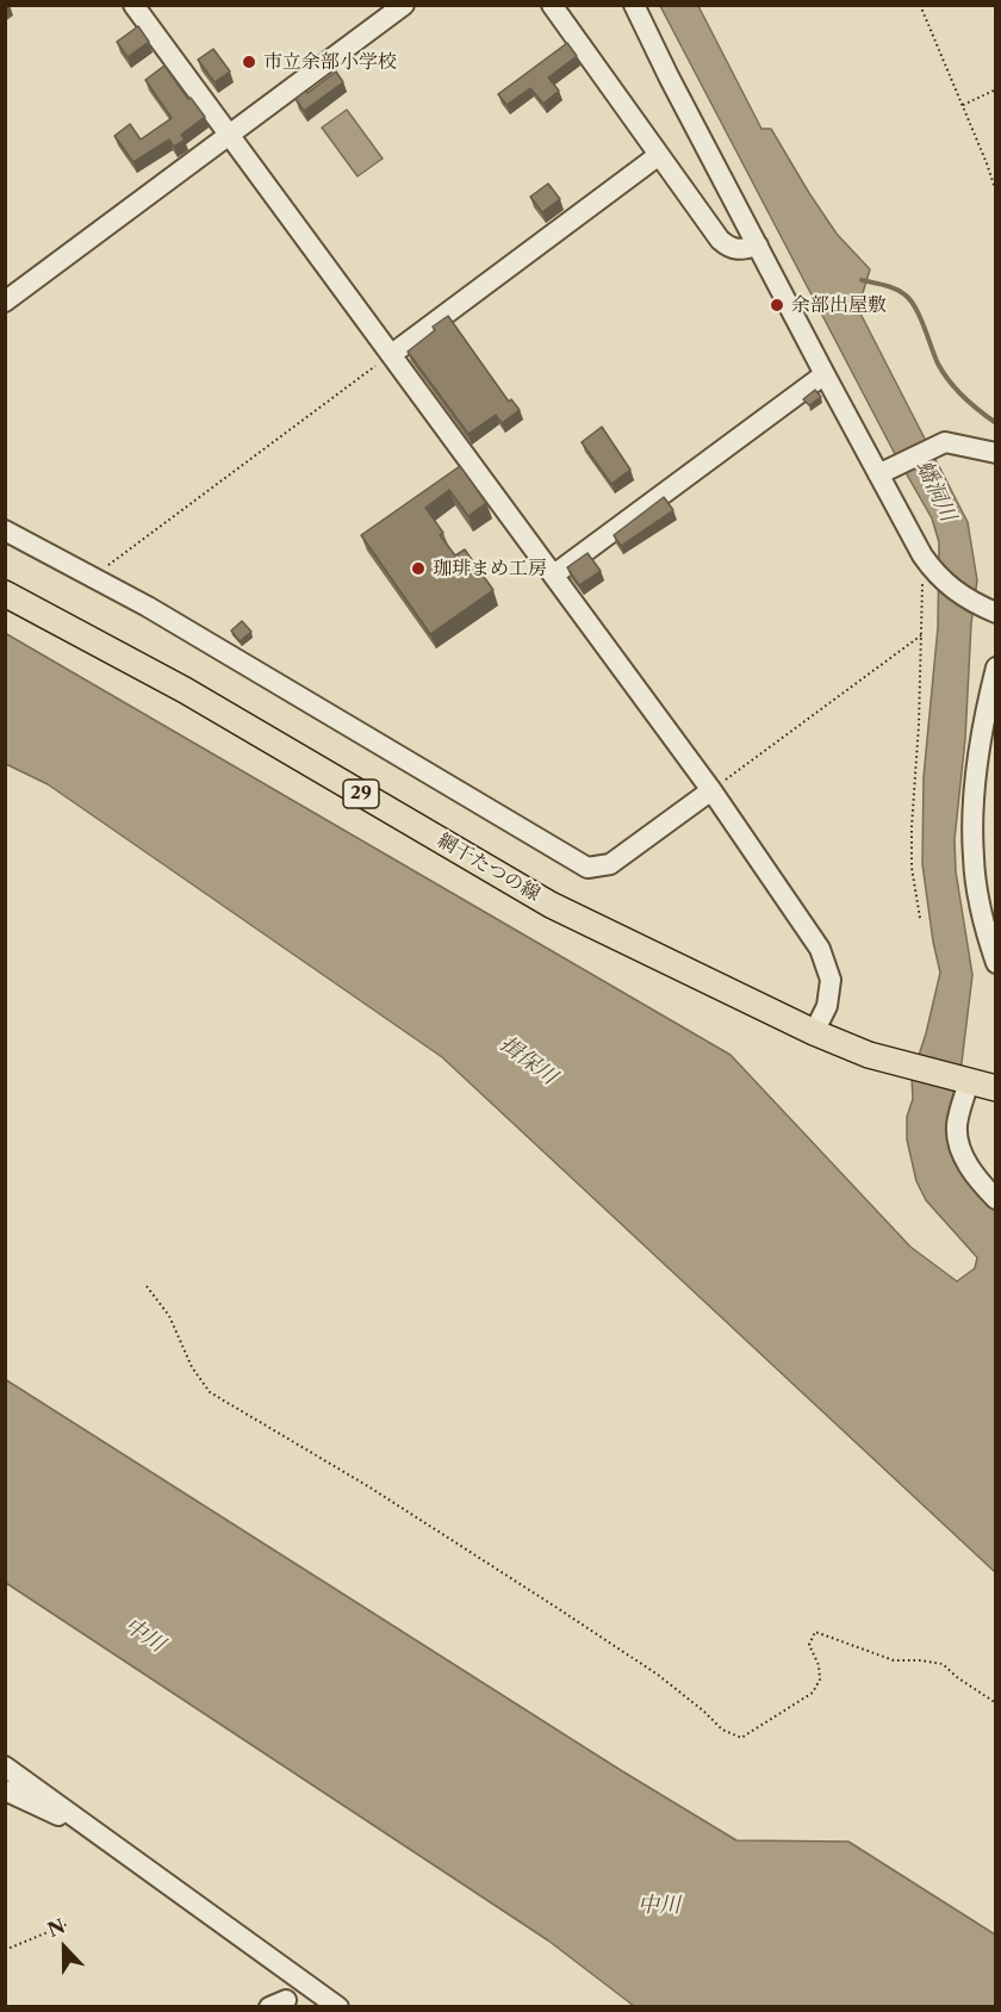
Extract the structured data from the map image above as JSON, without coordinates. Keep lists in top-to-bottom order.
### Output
{
  "streets": {
    "main road": ["29", "網干たつの線"]
  },
  "water": ["蟠洞川", "揖保川", "中川"],
  "places": ["市立余部小学校", "余部出屋敷", "珈琲まめ工房"],
  "north": "top"
}
